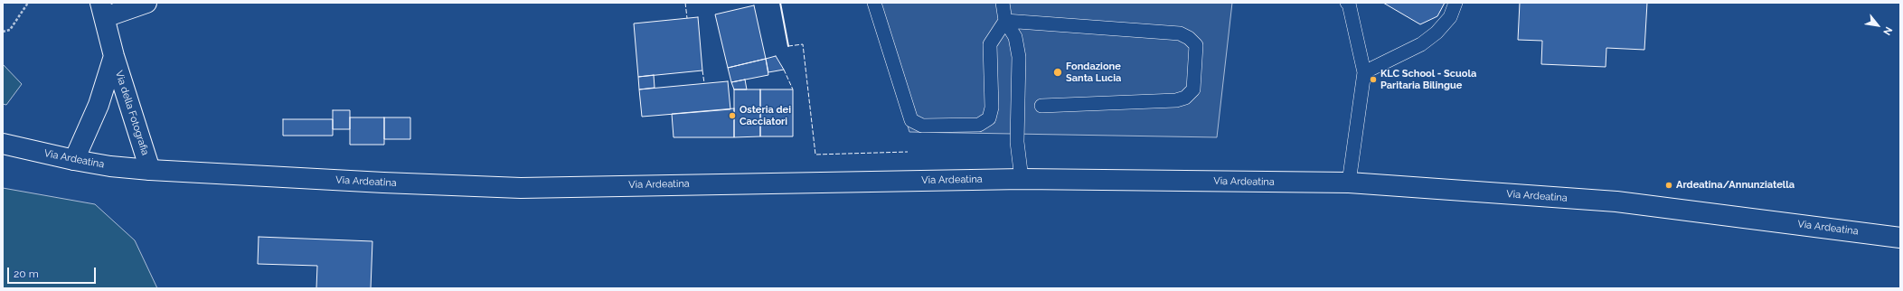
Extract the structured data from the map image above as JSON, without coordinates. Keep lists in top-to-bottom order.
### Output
{
  "streets": {
    "main road": ["Via della Fotografia", "Via Ardeatina"]
  },
  "crossings": [
    ["Via della Fotografia", "Via Ardeatina"]
  ],
  "places": [
    "Fondazione Santa Lucia",
    "KLC School - Scuola Paritaria Bilingue",
    "Osteria dei Cacciatori",
    "Ardeatina/Annunziatella"
  ],
  "scale_bar": "20 m",
  "north": "bottom right"
}
